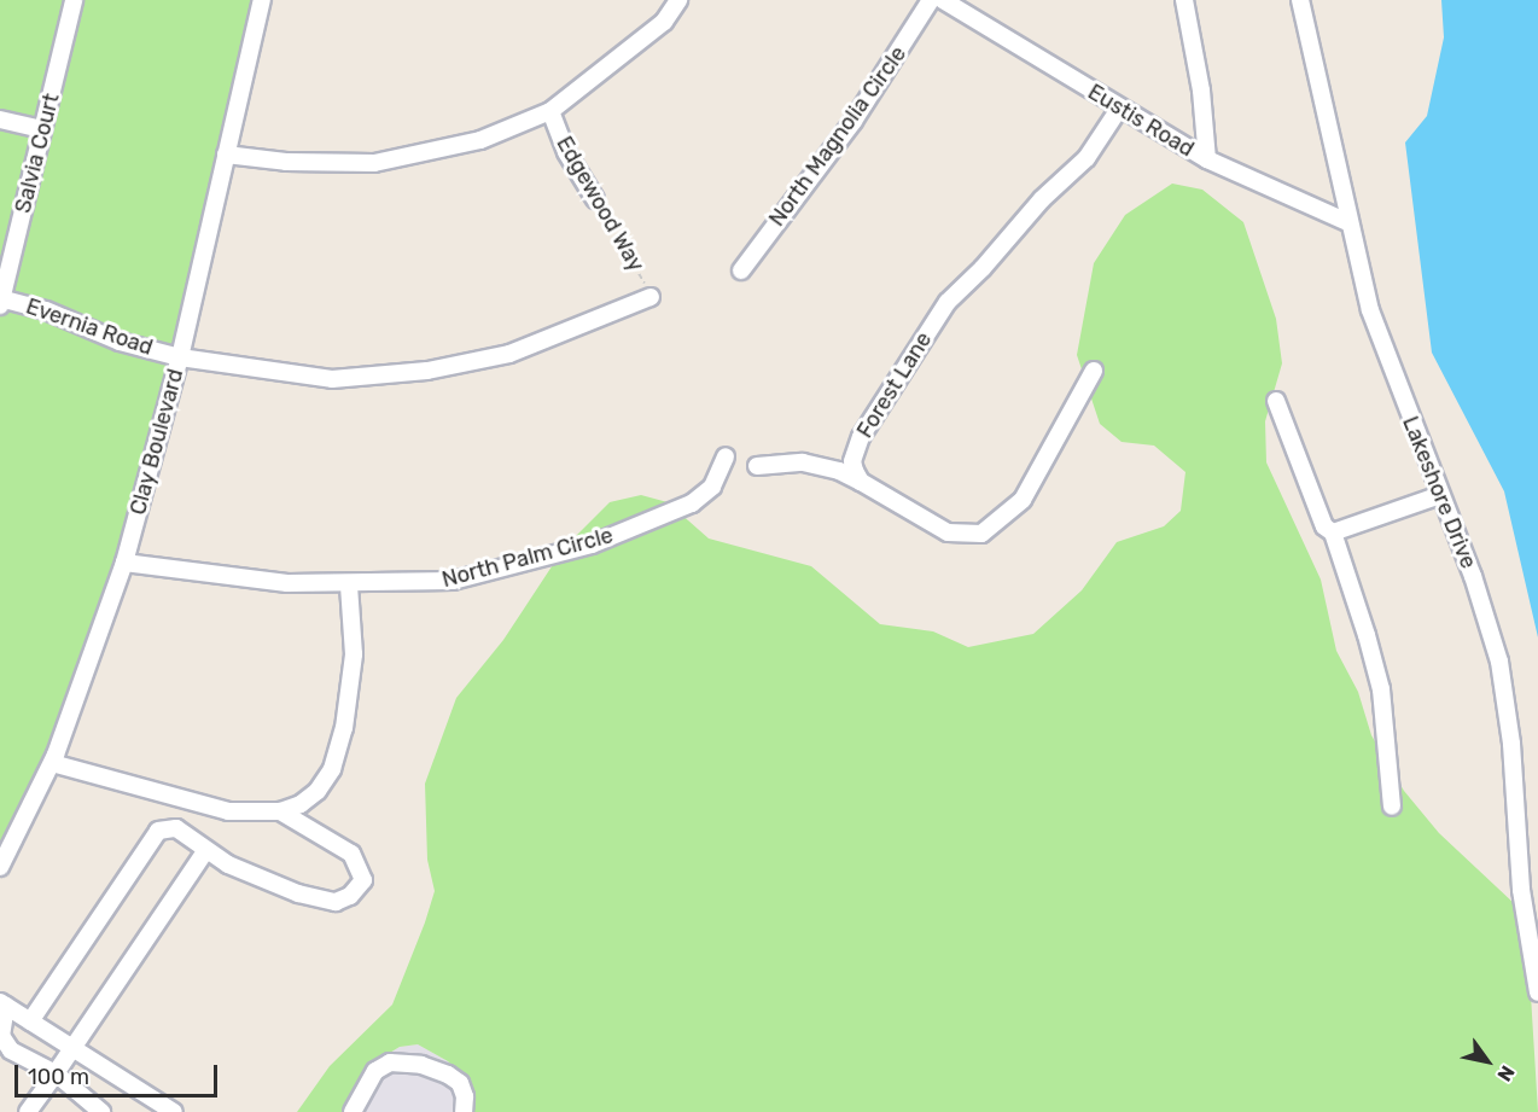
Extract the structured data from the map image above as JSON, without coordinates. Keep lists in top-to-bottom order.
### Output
{
  "streets": {
    "street": [
      "Eustis Road",
      "North Magnolia Circle",
      "Salvia Court",
      "Edgewood Way",
      "Evernia Road",
      "Forest Lane",
      "Clay Boulevard",
      "Lakeshore Drive",
      "North Palm Circle"
    ]
  },
  "crossings": [
    ["Eustis Road", "Forest Lane"],
    ["Eustis Road", "Lakeshore Drive"],
    ["Salvia Court", "Evernia Road"],
    ["Evernia Road", "Clay Boulevard"],
    ["Clay Boulevard", "North Palm Circle"]
  ],
  "scale_bar": "100 m",
  "north": "bottom right"
}
